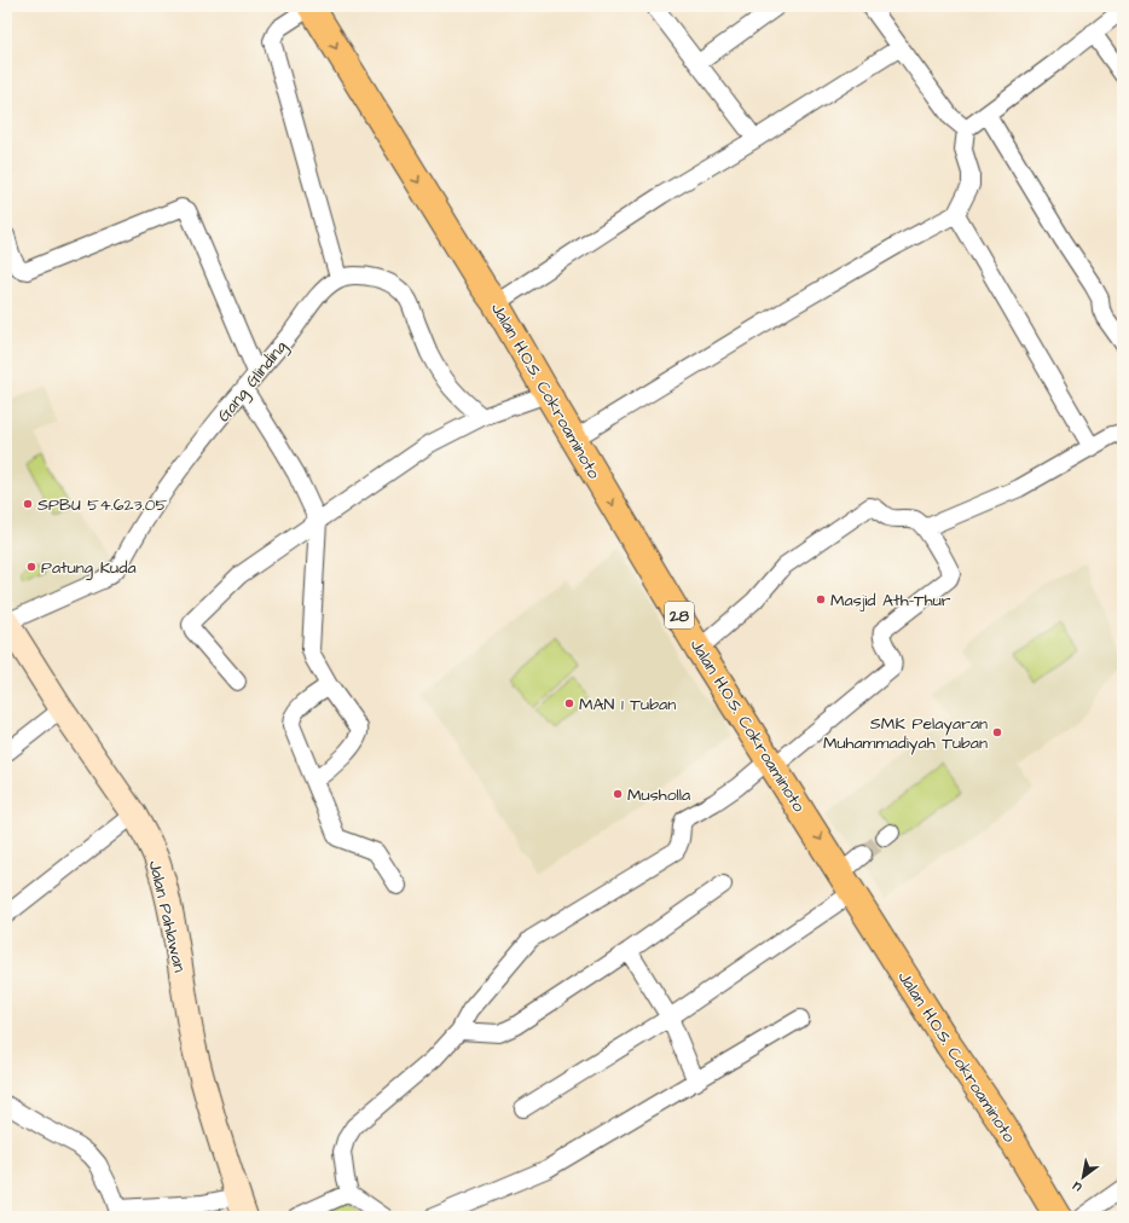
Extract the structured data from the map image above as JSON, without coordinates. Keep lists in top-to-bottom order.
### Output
{
  "streets": {
    "highway": ["Jalan H.O.S. Cokroaminoto", "28"],
    "main road": ["Jalan Pahlawan"],
    "street": ["Gang Glinding"]
  },
  "crossings": [
    ["Gang Glinding", "Jalan Pahlawan"]
  ],
  "one_way": ["Jalan H.O.S. Cokroaminoto"],
  "places": [
    "SPBU 54.623.05",
    "Patung Kuda",
    "Masjid Ath-Thur",
    "MAN 1 Tuban",
    "SMK Pelayaran Muhammadiyah Tuban",
    "Musholla"
  ],
  "north": "bottom left"
}
